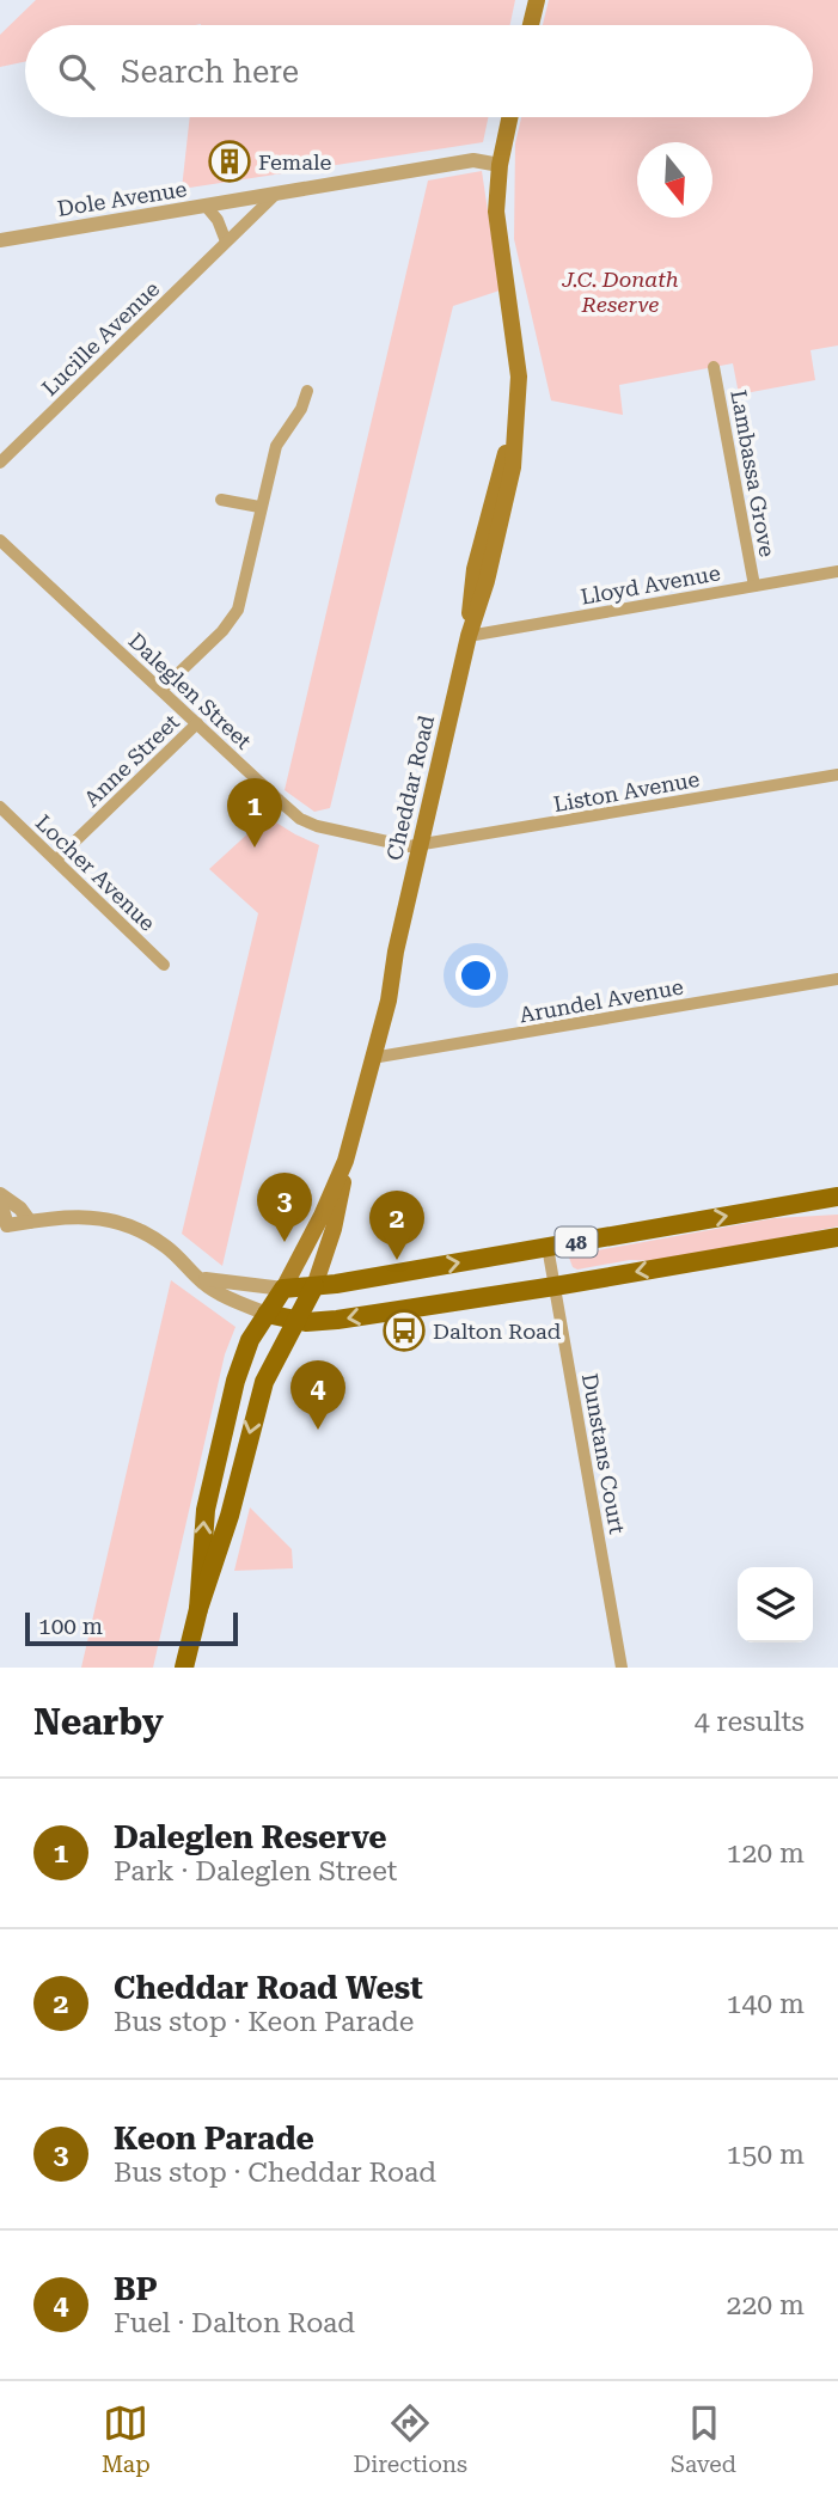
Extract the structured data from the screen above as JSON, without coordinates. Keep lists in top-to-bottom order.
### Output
{
  "streets": {
    "main road": ["Cheddar Road", "48"],
    "street": [
      "Dole Avenue",
      "Lucille Avenue",
      "Lambassa Grove",
      "Lloyd Avenue",
      "Daleglen Street",
      "Anne Street",
      "Liston Avenue",
      "Locher Avenue",
      "Arundel Avenue",
      "Dunstans Court"
    ]
  },
  "crossings": [
    ["Dole Avenue", "Lucille Avenue"],
    ["Dole Avenue", "Cheddar Road"],
    ["Lambassa Grove", "Lloyd Avenue"],
    ["Lloyd Avenue", "Cheddar Road"],
    ["Daleglen Street", "Anne Street"],
    ["Daleglen Street", "Cheddar Road"],
    ["Daleglen Street", "Liston Avenue"],
    ["Anne Street", "Locher Avenue"],
    ["Cheddar Road", "Liston Avenue"],
    ["Cheddar Road", "Arundel Avenue"],
    ["Cheddar Road", "48"],
    ["48", "Dunstans Court"]
  ],
  "parks": ["J.C. Donath Reserve"],
  "places": {
    "building": ["Female"],
    "bus stop": ["Dalton Road"]
  },
  "scale_bar": "100 m",
  "north": "bottom",
  "page": {
    "search": "Search here",
    "pins": [
      "1",
      "3",
      "2",
      "4"
    ],
    "scale": "100 m",
    "heading": ["Nearby", "4 results"],
    "list": [
      {
        "mark": "1",
        "name": "Daleglen Reserve",
        "note": "Park · Daleglen Street",
        "value": "120 m"
      },
      {
        "mark": "2",
        "name": "Cheddar Road West",
        "note": "Bus stop · Keon Parade",
        "value": "140 m"
      },
      {
        "mark": "3",
        "name": "Keon Parade",
        "note": "Bus stop · Cheddar Road",
        "value": "150 m"
      },
      {
        "mark": "4",
        "name": "BP",
        "note": "Fuel · Dalton Road",
        "value": "220 m"
      }
    ],
    "nav": ["Map", "Directions", "Saved"]
  }
}
